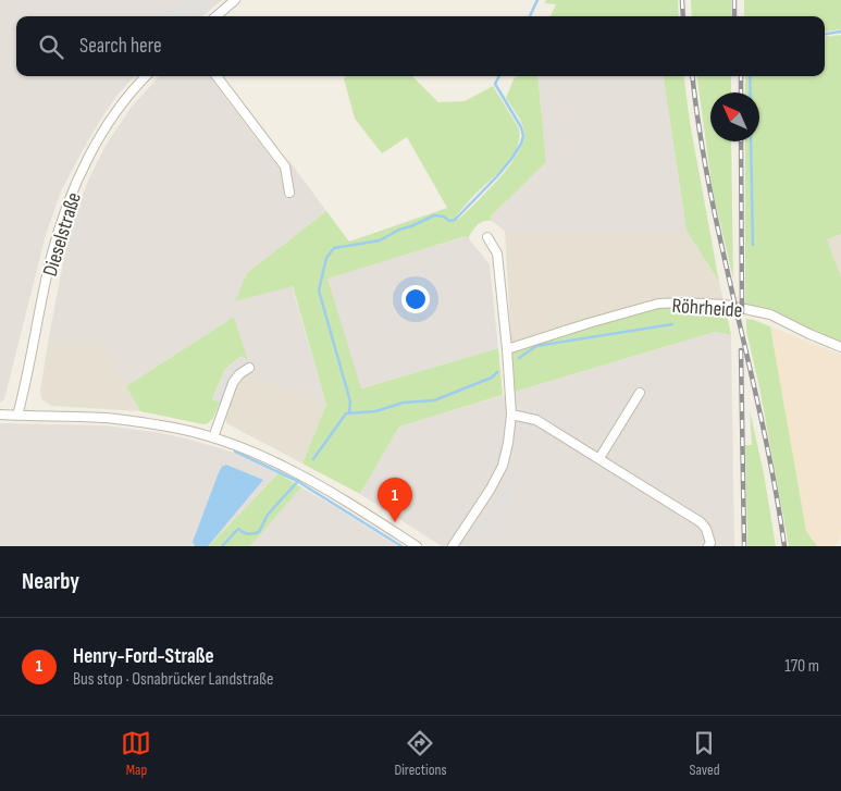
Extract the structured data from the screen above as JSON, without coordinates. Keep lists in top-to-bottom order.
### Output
{
  "streets": {
    "street": ["Dieselstraße", "Röhrheide"]
  },
  "north": "top left",
  "page": {
    "search": "Search here",
    "pins": "1",
    "heading": "Nearby",
    "list": [
      {
        "mark": "1",
        "name": "Henry-Ford-Straße",
        "note": "Bus stop · Osnabrücker Landstraße",
        "value": "170 m"
      }
    ],
    "nav": ["Map", "Directions", "Saved"]
  }
}
